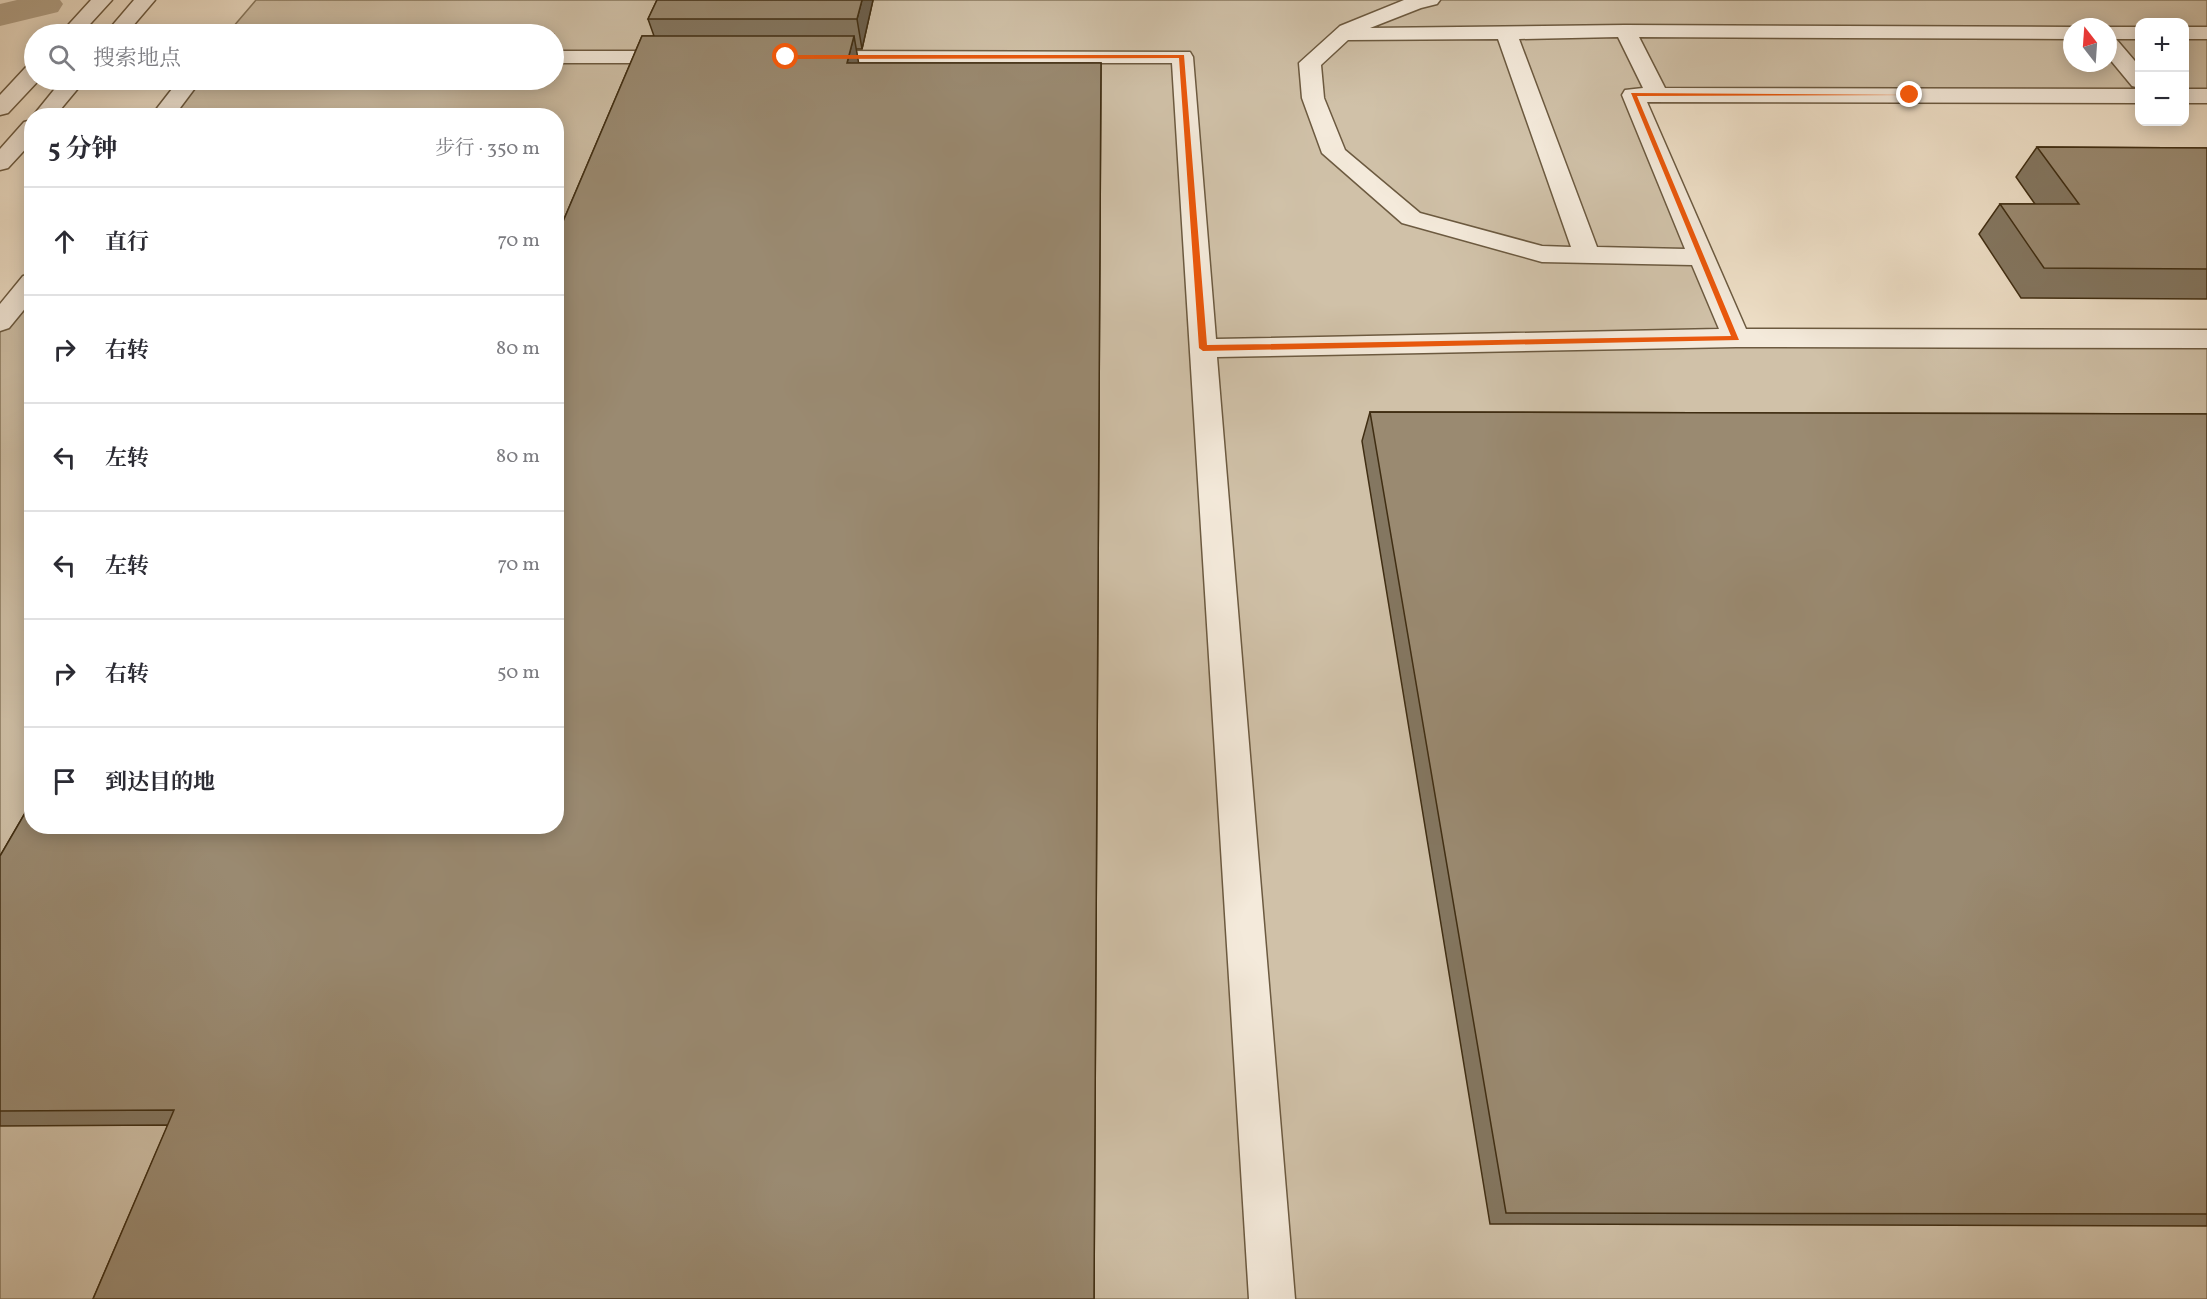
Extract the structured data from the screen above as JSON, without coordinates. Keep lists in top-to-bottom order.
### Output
{
  "north": "top",
  "page": {
    "map_buttons": ["+", "−"],
    "search": "搜索地点",
    "heading": ["5 分钟", "步行 · 350 m"],
    "list": [
      ["直行", "70 m"],
      ["右转", "80 m"],
      ["左转", "80 m"],
      ["左转", "70 m"],
      ["右转", "50 m"],
      "到达目的地"
    ]
  }
}
